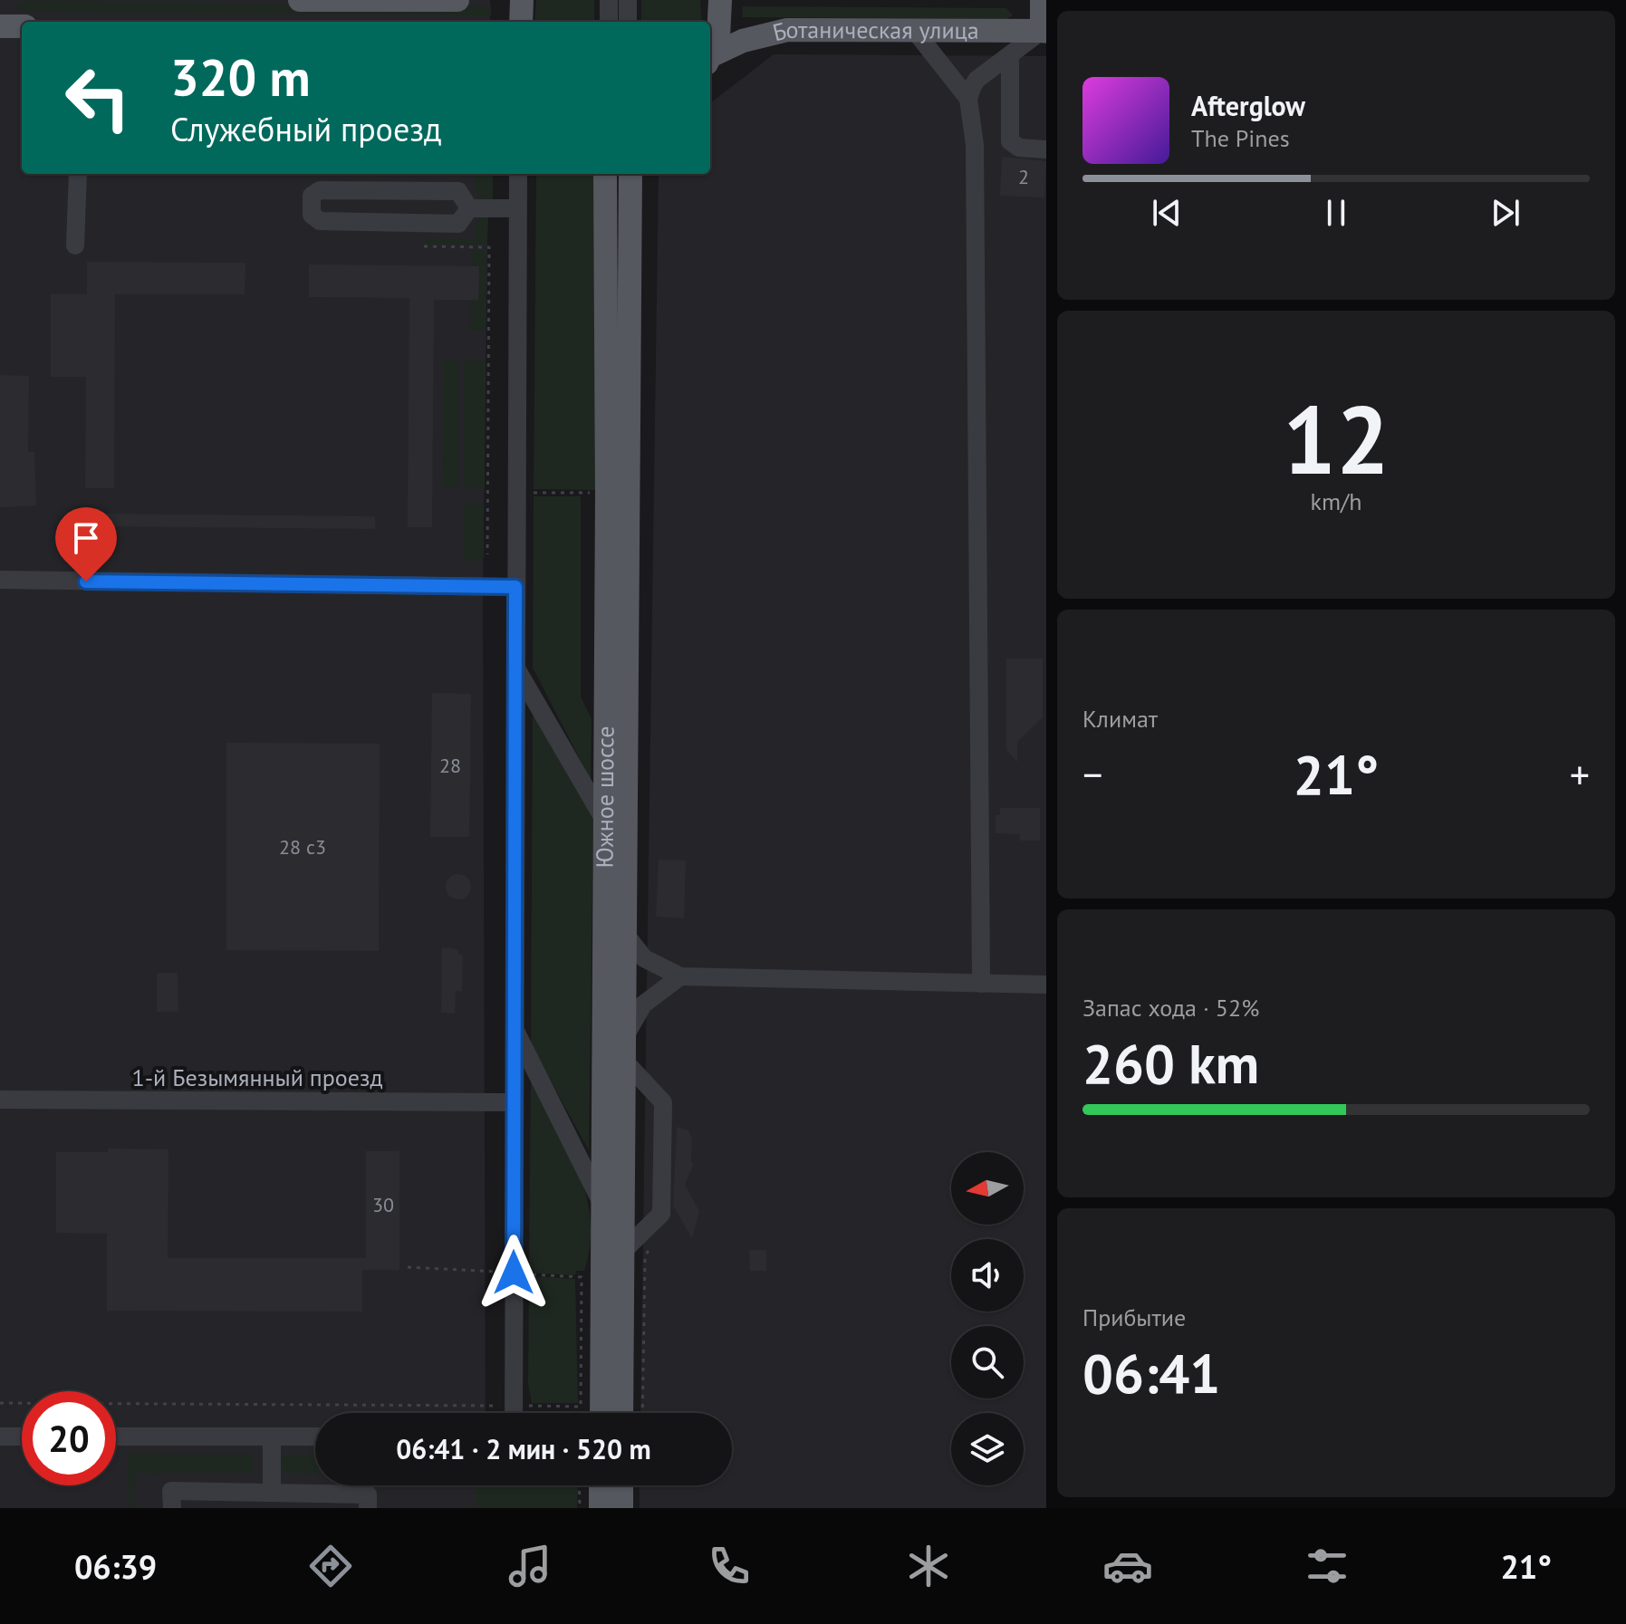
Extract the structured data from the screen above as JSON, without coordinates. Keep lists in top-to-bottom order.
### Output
{
  "streets": {
    "main road": ["Ботаническая улица", "Южное шоссе"],
    "street": ["1-й Безымянный проезд"]
  },
  "house_numbers": [
    "2",
    "28",
    "28 с3",
    "30"
  ],
  "north": "left",
  "page": {
    "turn": ["320 m", "Служебный проезд"],
    "song": ["Afterglow", "The Pines"],
    "tile": [
      ["12", "km/h"],
      "Климат",
      ["Запас хода · 52%", "260 km"],
      ["Прибытие", "06:41"]
    ],
    "heat": ["−", "21°", "+"],
    "limit": "20",
    "trip": "06:41 · 2 мин · 520 m",
    "tabs": ["06:39", "21°"]
  }
}
